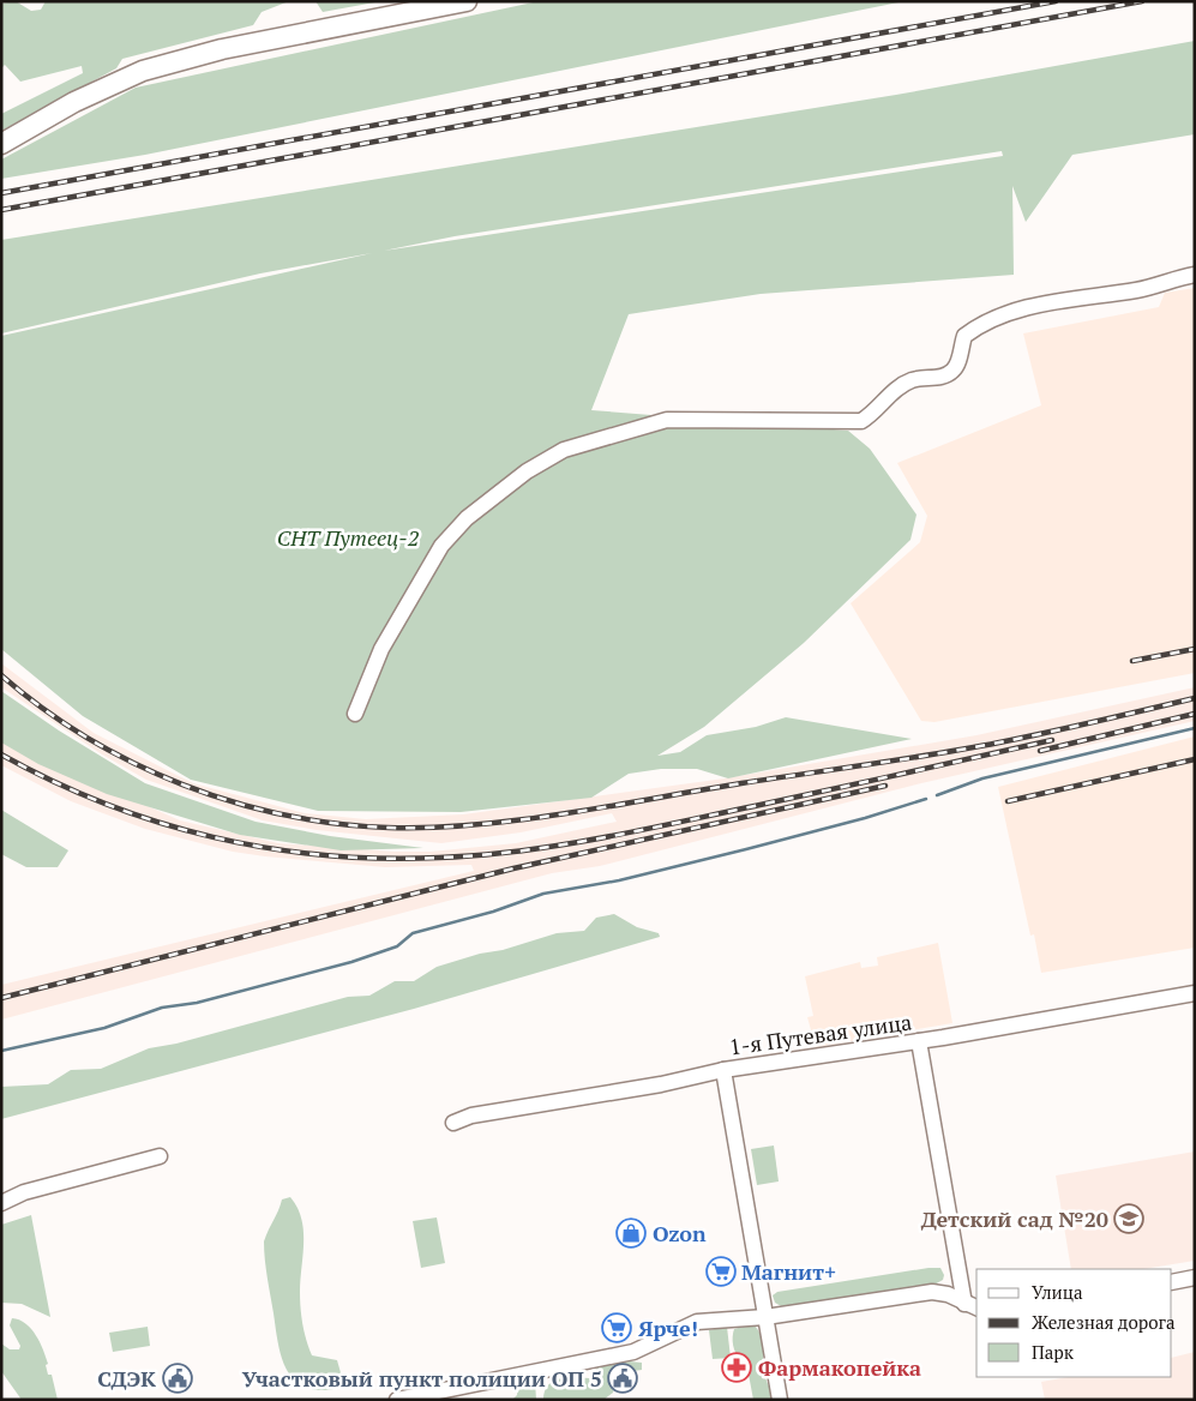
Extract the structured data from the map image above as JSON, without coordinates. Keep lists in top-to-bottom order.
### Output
{
  "streets": {
    "street": ["1-я Путевая улица"]
  },
  "parks": ["СНТ Путеец-2"],
  "places": {
    "school or university": ["Детский сад №20"],
    "shop": ["Ozon"],
    "supermarket": ["Магнит+", "Ярче!"],
    "pharmacy": ["Фармакопейка"],
    "public building": ["СДЭК", "Участковый пункт полиции ОП 5"]
  },
  "legend": ["Улица", "Железная дорога", "Парк"]
}
